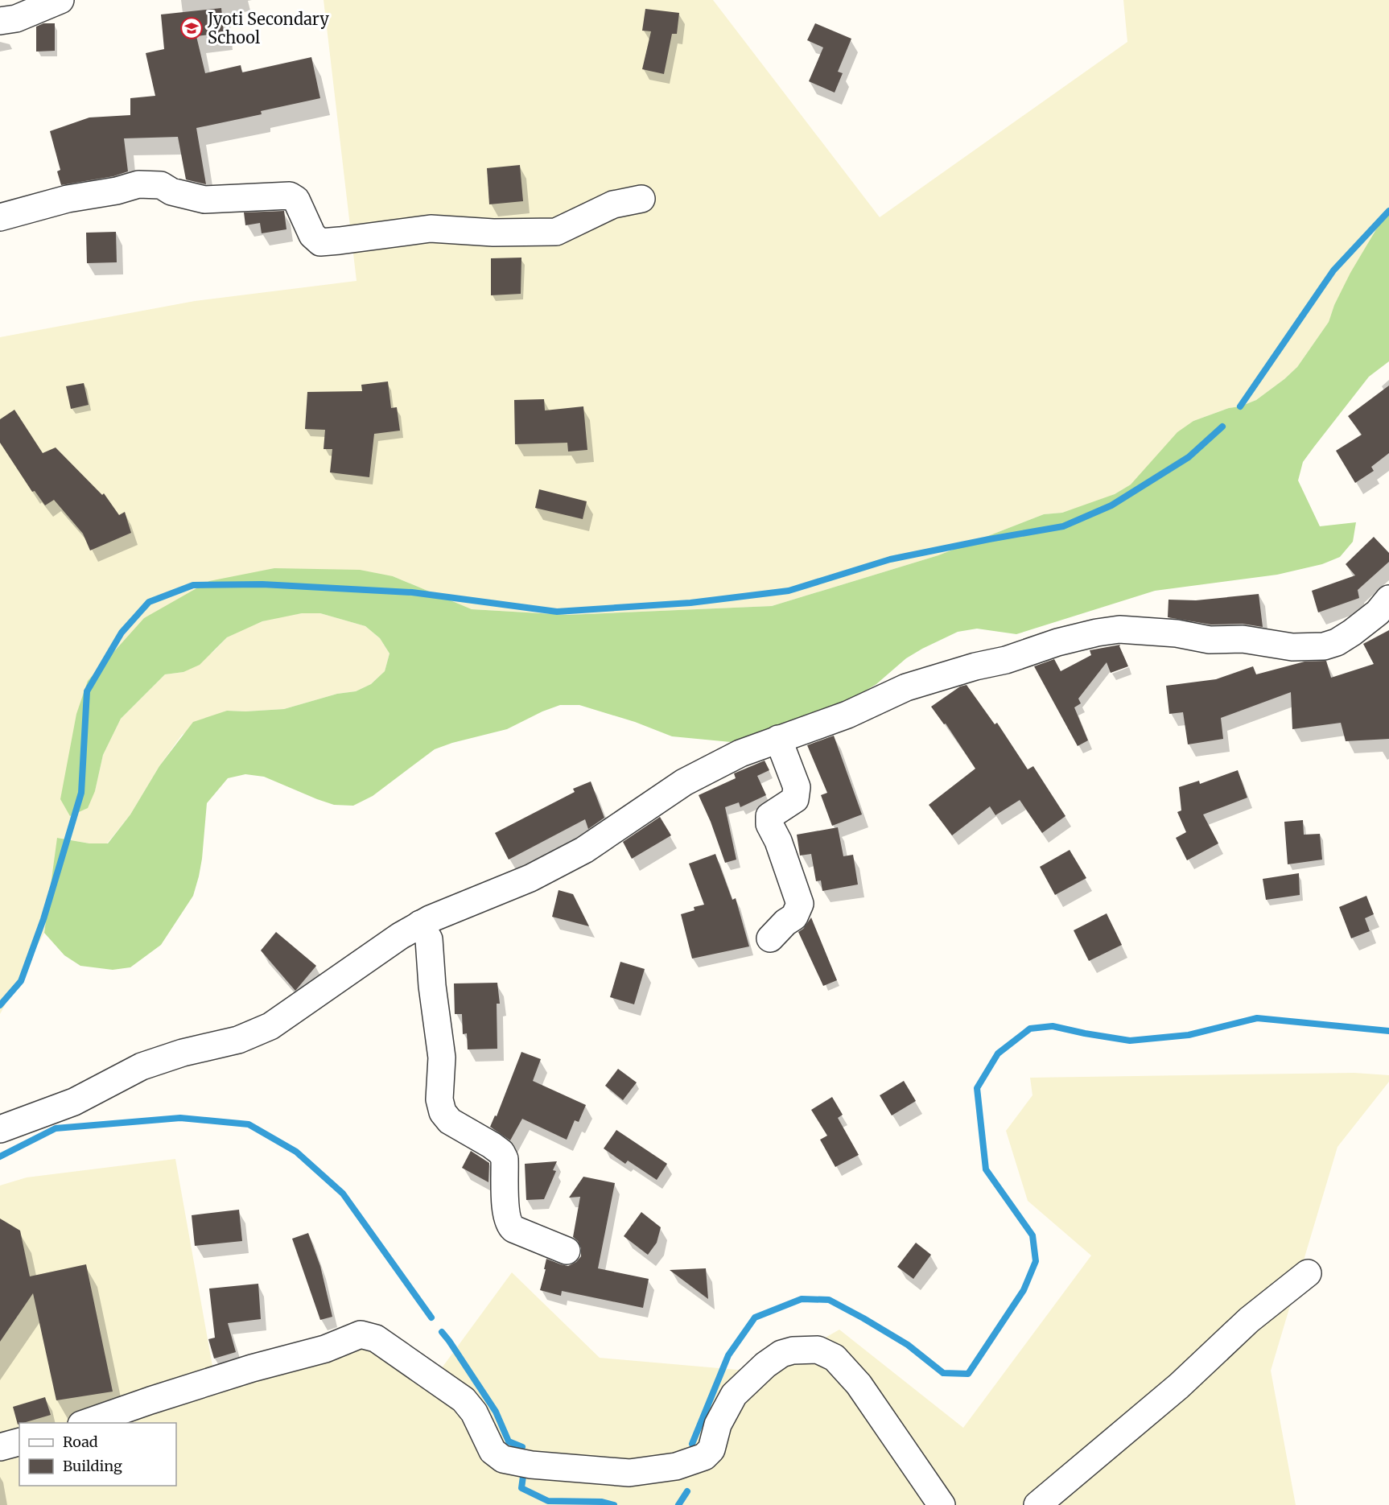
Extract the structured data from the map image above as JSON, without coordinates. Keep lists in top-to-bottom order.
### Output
{
  "places": {
    "school or university": ["Jyoti Secondary School"]
  },
  "legend": ["Road", "Building"]
}
